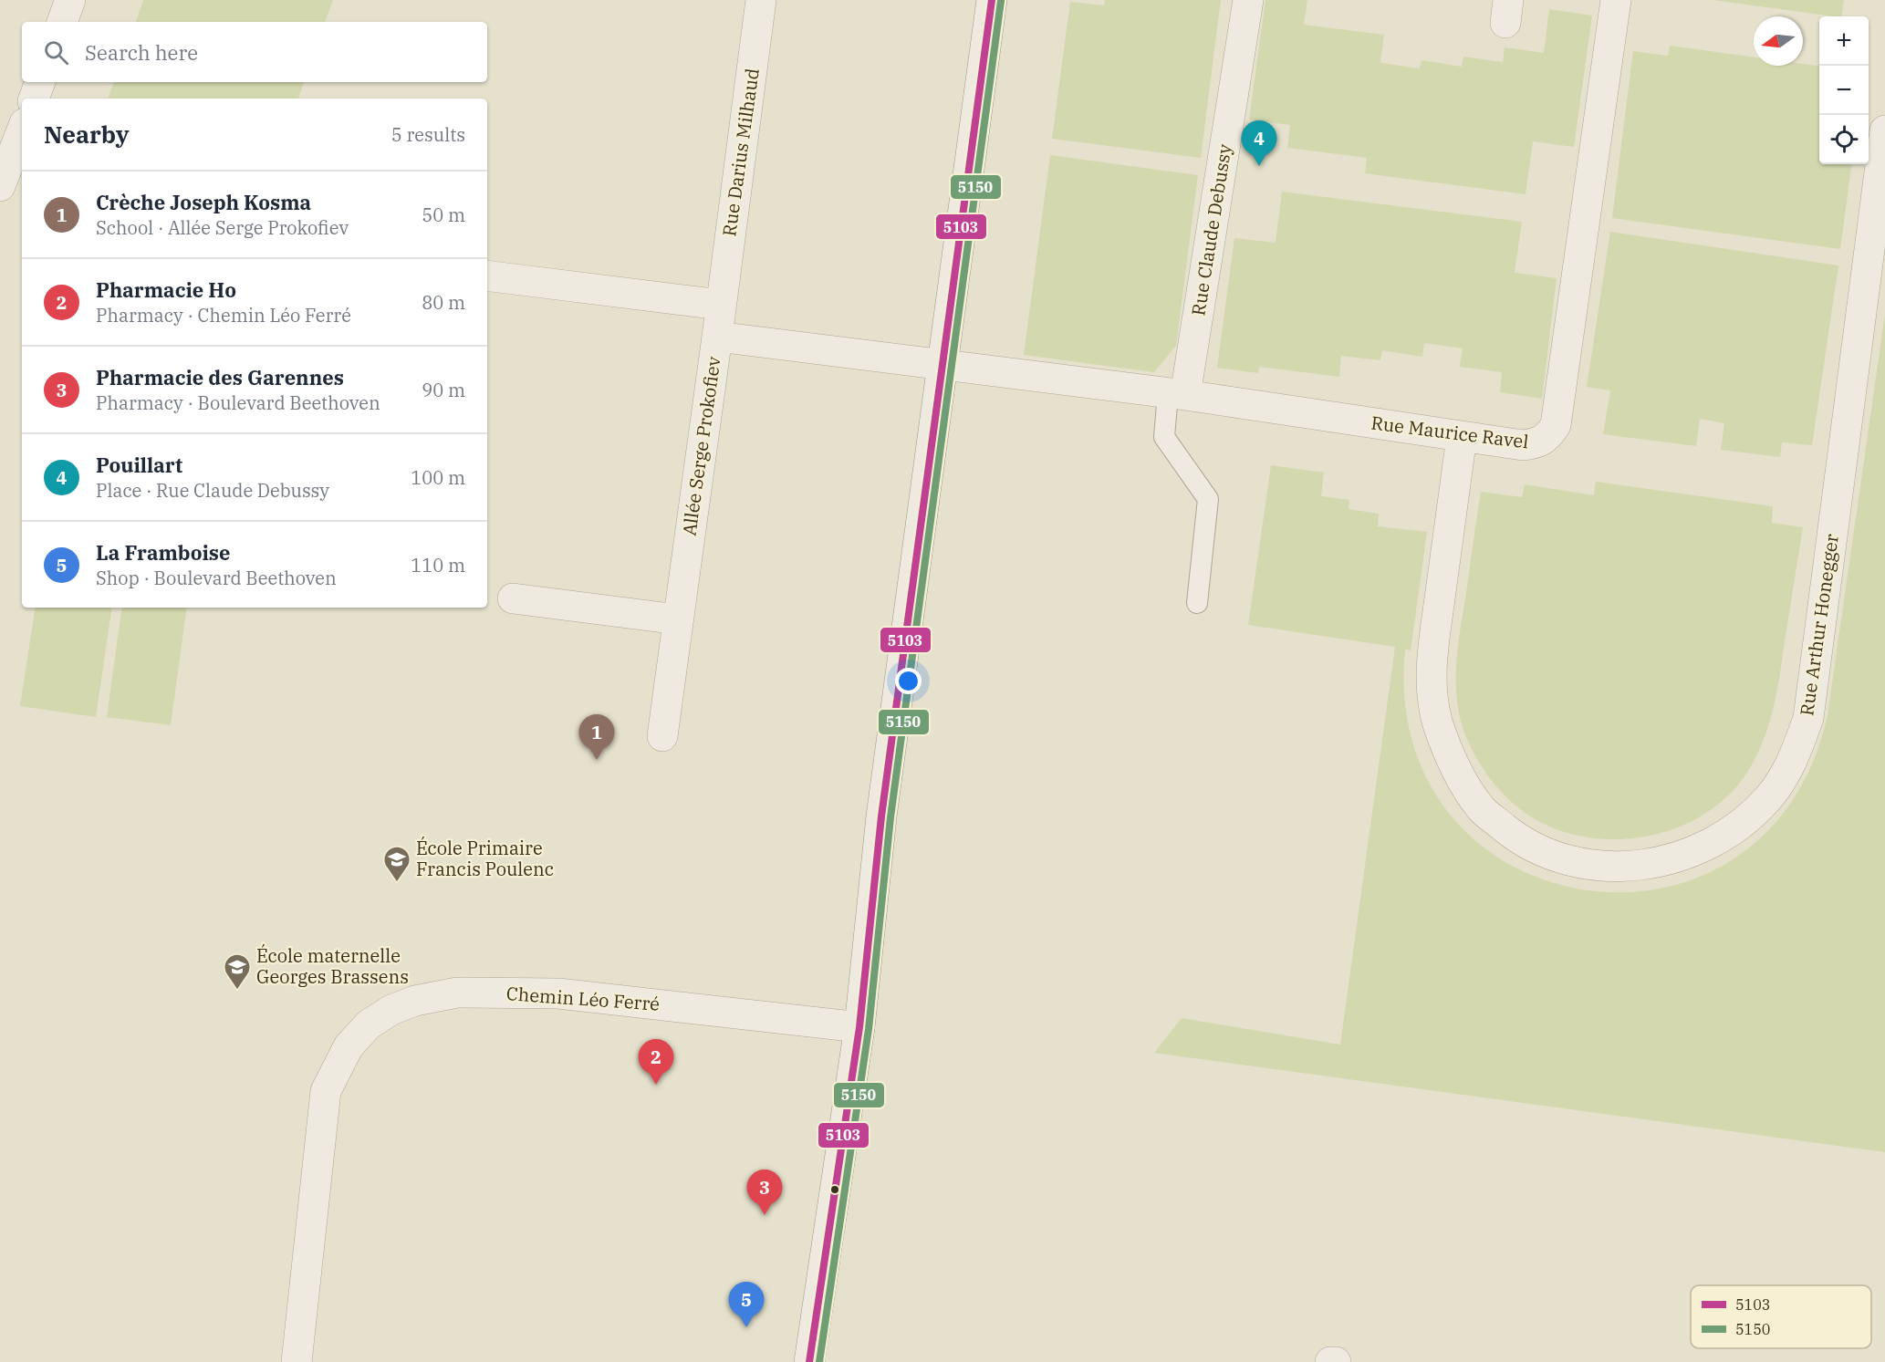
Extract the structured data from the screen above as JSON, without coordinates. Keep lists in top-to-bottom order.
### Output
{
  "streets": {
    "street": [
      "Rue Darius Milhaud",
      "Rue Claude Debussy",
      "Rue Maurice Ravel",
      "Allée Serge Prokofiev",
      "Rue Arthur Honegger",
      "Chemin Léo Ferré"
    ]
  },
  "crossings": [
    ["Rue Darius Milhaud", "Allée Serge Prokofiev"],
    ["Rue Claude Debussy", "Rue Maurice Ravel"],
    ["Rue Maurice Ravel", "Allée Serge Prokofiev"],
    ["Rue Maurice Ravel", "Rue Arthur Honegger"]
  ],
  "places": {
    "school or university": ["École Primaire Francis Poulenc", "École maternelle Georges Brassens"]
  },
  "lines": ["transit line 5103", "transit line 5150"],
  "legend": ["5103", "5150"],
  "north": "left",
  "page": {
    "map_buttons": ["+", "−"],
    "search": "Search here",
    "heading": ["Nearby", "5 results"],
    "pins": [
      "4",
      "1",
      "2",
      "3",
      "5"
    ],
    "list": [
      {
        "mark": "1",
        "name": "Crèche Joseph Kosma",
        "note": "School · Allée Serge Prokofiev",
        "value": "50 m"
      },
      {
        "mark": "2",
        "name": "Pharmacie Ho",
        "note": "Pharmacy · Chemin Léo Ferré",
        "value": "80 m"
      },
      {
        "mark": "3",
        "name": "Pharmacie des Garennes",
        "note": "Pharmacy · Boulevard Beethoven",
        "value": "90 m"
      },
      {
        "mark": "4",
        "name": "Pouillart",
        "note": "Place · Rue Claude Debussy",
        "value": "100 m"
      },
      {
        "mark": "5",
        "name": "La Framboise",
        "note": "Shop · Boulevard Beethoven",
        "value": "110 m"
      }
    ]
  }
}
